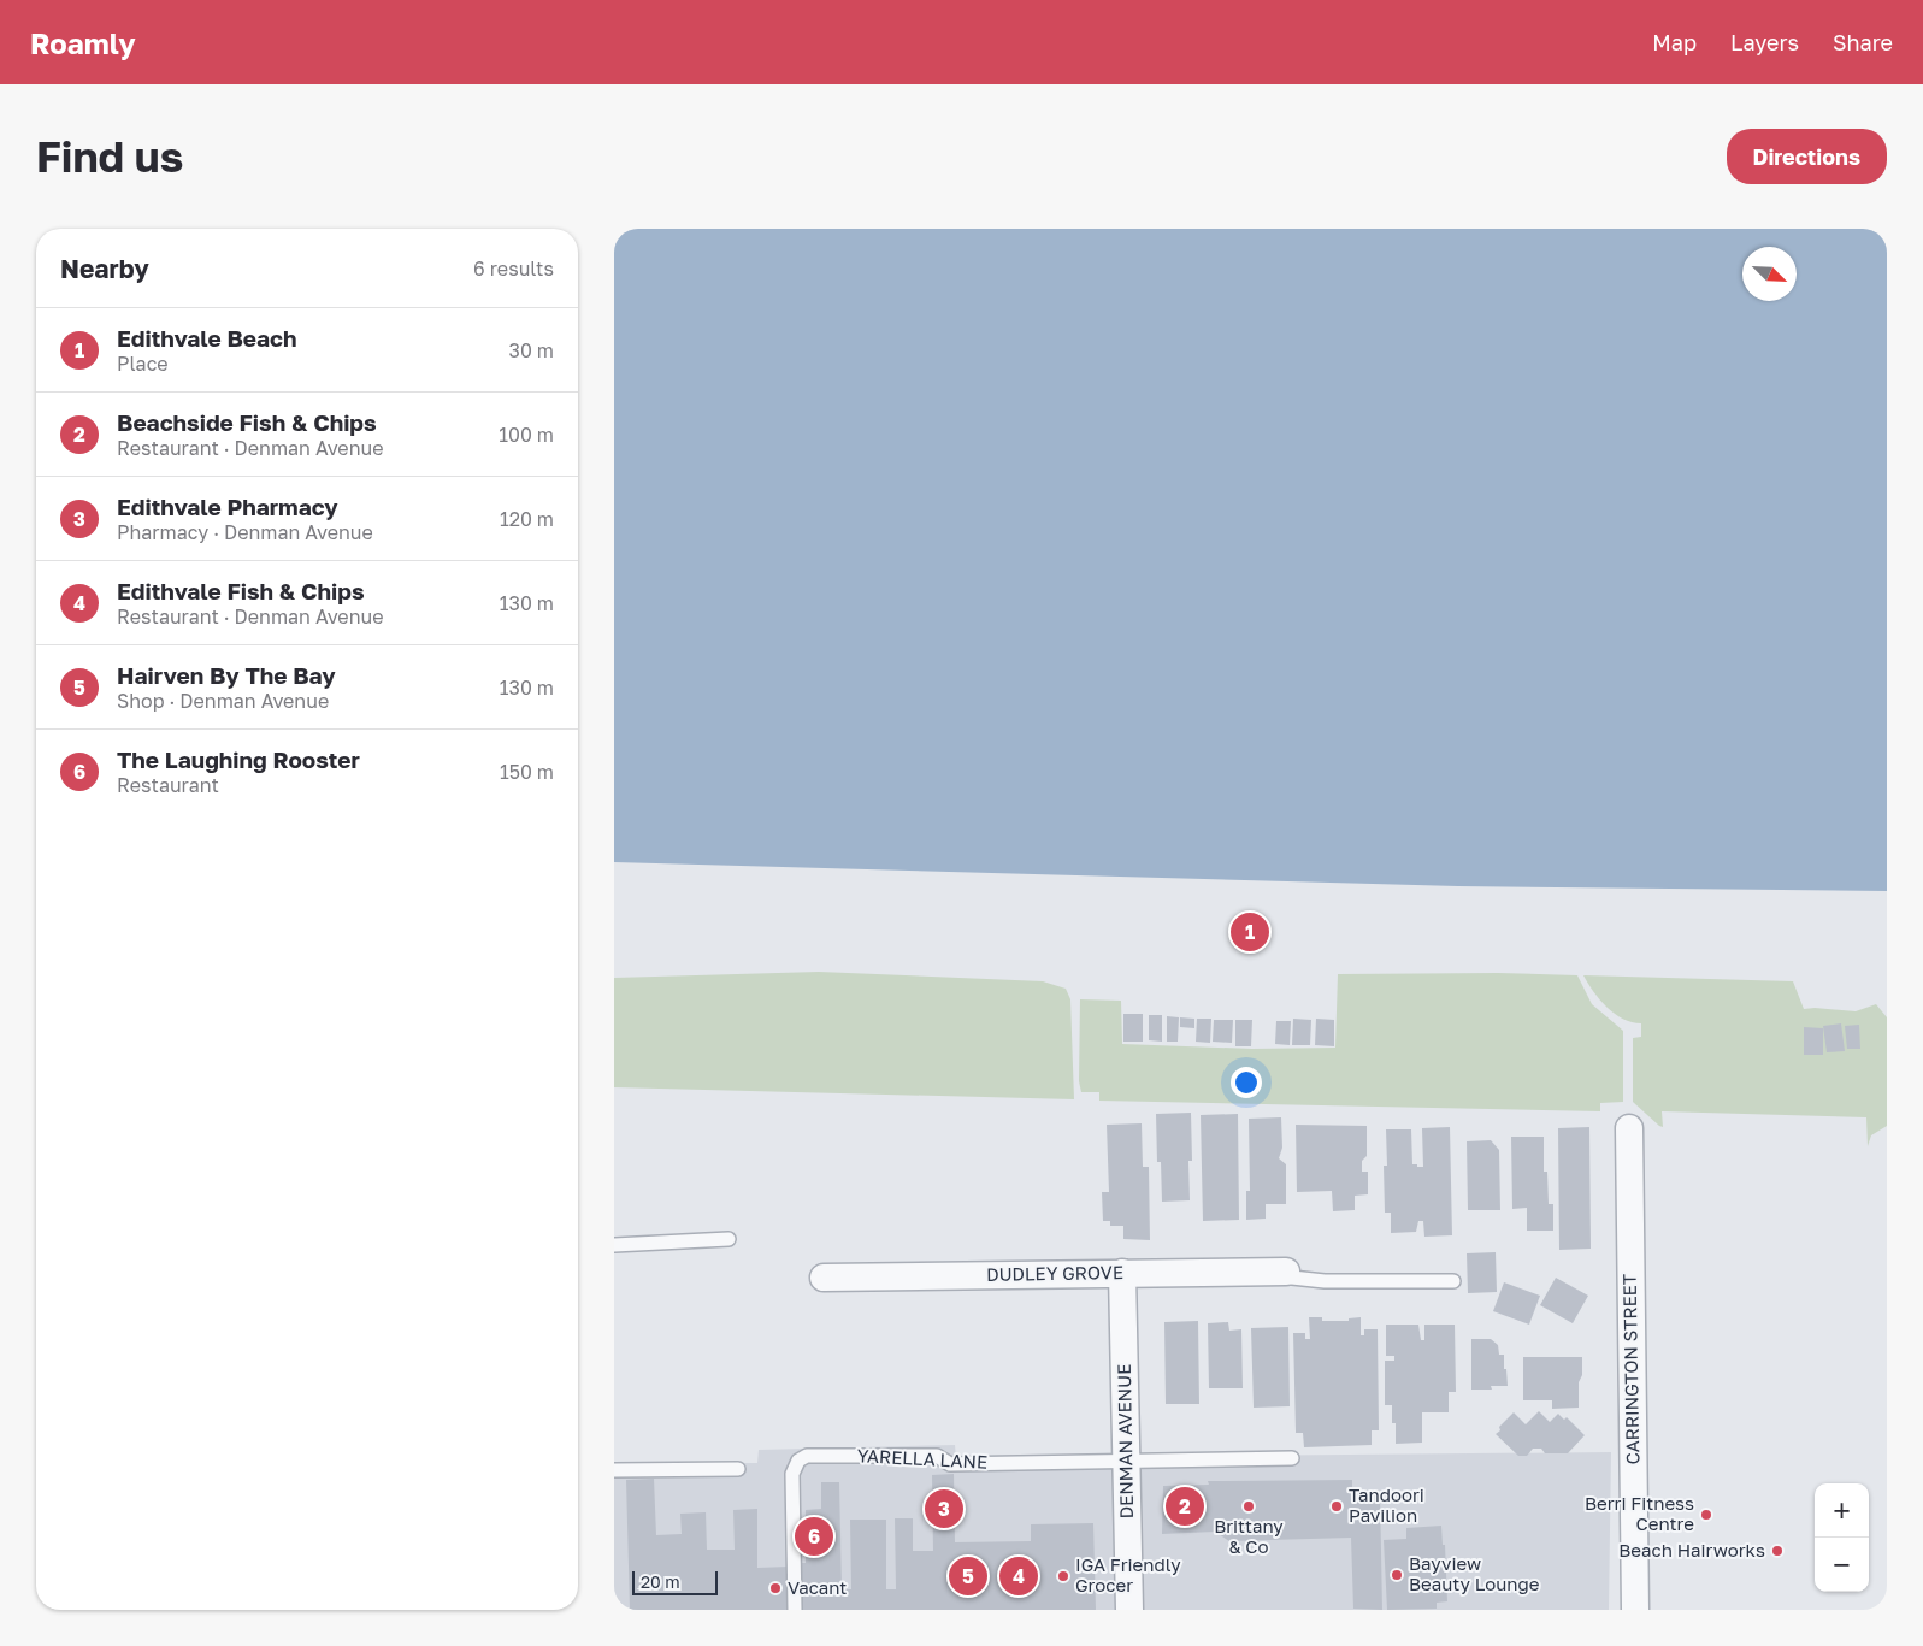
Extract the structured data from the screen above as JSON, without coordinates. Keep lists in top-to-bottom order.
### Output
{
  "streets": {
    "street": ["DUDLEY GROVE", "CARRINGTON STREET", "DENMAN AVENUE"],
    "lane": ["YARELLA LANE"]
  },
  "crossings": [
    ["DUDLEY GROVE", "DENMAN AVENUE"],
    ["DENMAN AVENUE", "YARELLA LANE"]
  ],
  "places": [
    "Brittany & Co",
    "Tandoori Pavilion",
    "Berri Fitness Centre",
    "Beach Hairworks",
    "Bayview Beauty Lounge",
    "IGA Friendly Grocer",
    "Vacant"
  ],
  "scale_bar": "20 m",
  "north": "bottom right",
  "page": {
    "header": "Roamly",
    "nav": ["Map", "Layers", "Share"],
    "buttons": "Directions",
    "title": "Find us",
    "heading": ["Nearby", "6 results"],
    "list": [
      {
        "mark": "1",
        "name": "Edithvale Beach",
        "note": "Place",
        "value": "30 m"
      },
      {
        "mark": "2",
        "name": "Beachside Fish & Chips",
        "note": "Restaurant · Denman Avenue",
        "value": "100 m"
      },
      {
        "mark": "3",
        "name": "Edithvale Pharmacy",
        "note": "Pharmacy · Denman Avenue",
        "value": "120 m"
      },
      {
        "mark": "4",
        "name": "Edithvale Fish & Chips",
        "note": "Restaurant · Denman Avenue",
        "value": "130 m"
      },
      {
        "mark": "5",
        "name": "Hairven By The Bay",
        "note": "Shop · Denman Avenue",
        "value": "130 m"
      },
      {
        "mark": "6",
        "name": "The Laughing Rooster",
        "note": "Restaurant",
        "value": "150 m"
      }
    ],
    "pins": [
      "1",
      "2",
      "3",
      "6",
      "4",
      "5"
    ],
    "map_buttons": ["+", "−"],
    "scale": "20 m"
  }
}
